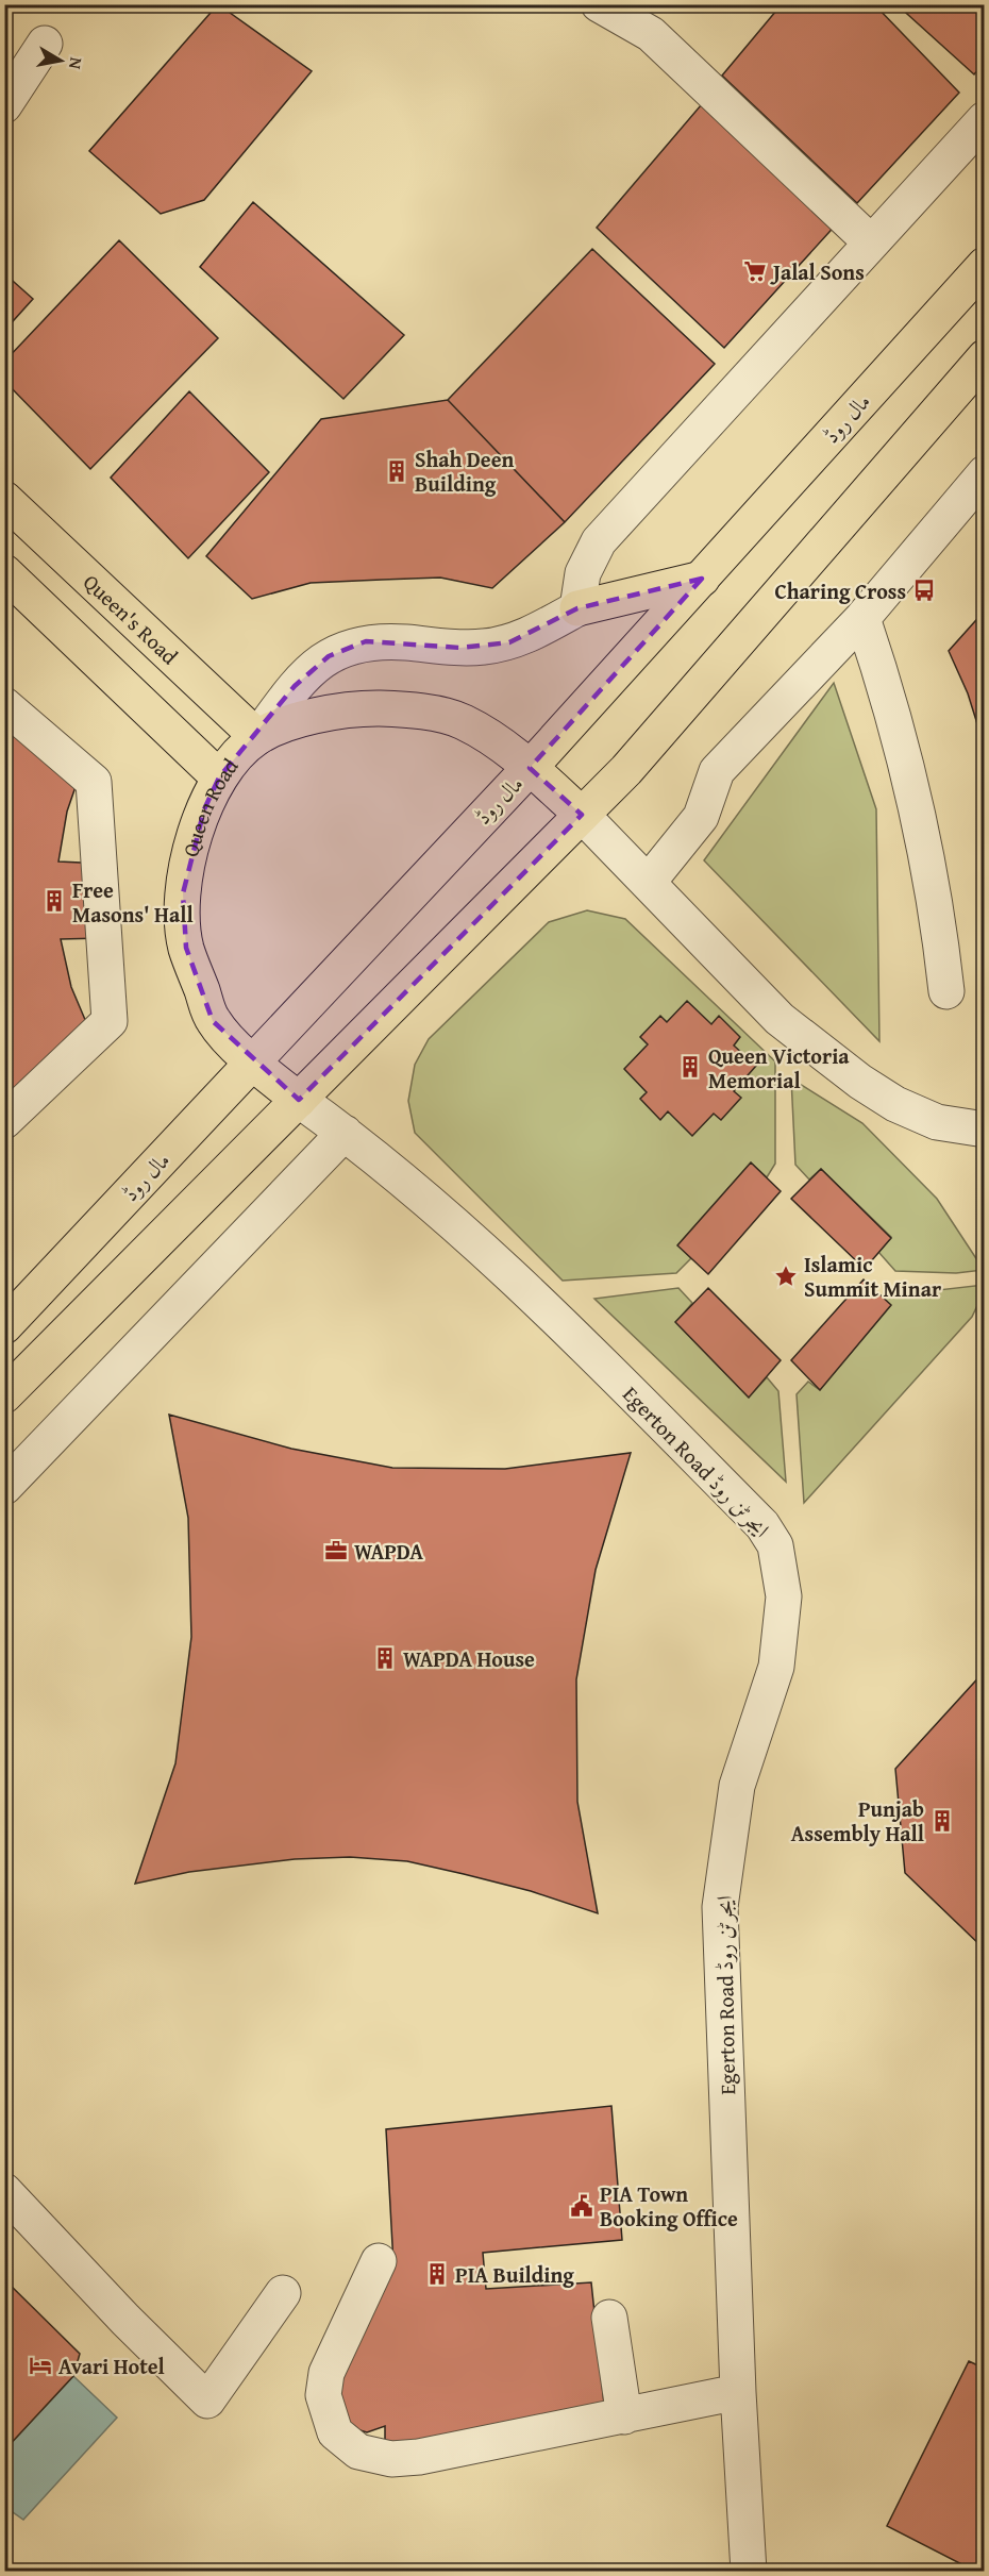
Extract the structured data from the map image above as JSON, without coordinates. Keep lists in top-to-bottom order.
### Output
{
  "streets": {
    "main road": ["مال روڈ", "Queen's Road", "Queen Road"],
    "street": ["Egerton Road ایجرٹن روڈ"]
  },
  "crossings": [
    ["مال روڈ", "Queen Road"],
    ["Queen's Road", "Queen Road"],
    ["Queen Road", "Egerton Road ایجرٹن روڈ"]
  ],
  "places": {
    "supermarket": ["Jalal Sons"],
    "building": [
      "Shah Deen Building",
      "Free Masons' Hall",
      "Queen Victoria Memorial",
      "WAPDA House",
      "Punjab Assembly Hall",
      "PIA Building"
    ],
    "bus stop": ["Charing Cross"],
    "place": ["Islamic Summit Minar"],
    "office": ["WAPDA"],
    "public building": ["PIA Town Booking Office"],
    "hotel": ["Avari Hotel"]
  },
  "north": "right"
}
